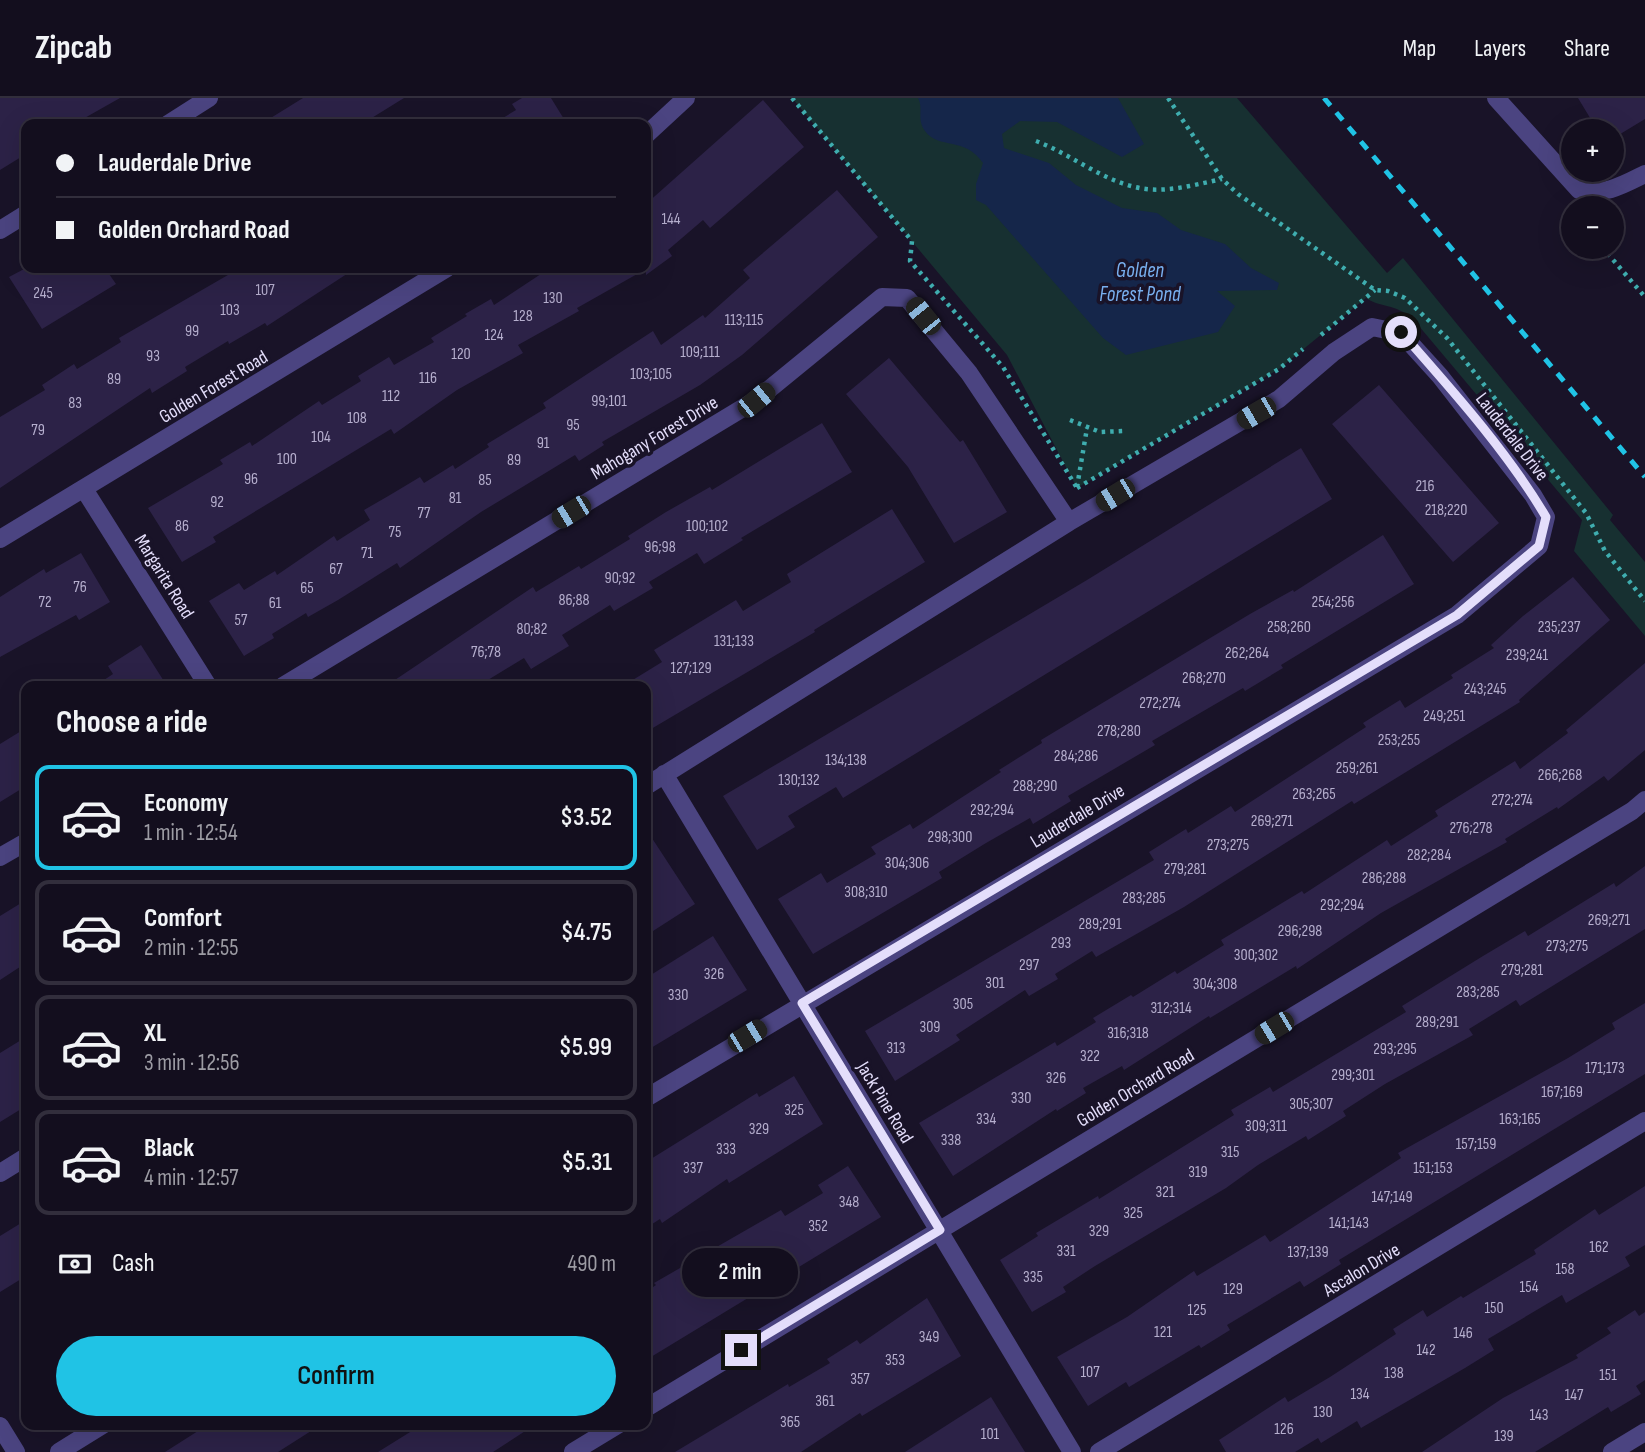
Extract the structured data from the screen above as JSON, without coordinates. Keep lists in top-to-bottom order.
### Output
{
  "streets": {
    "street": [
      "Golden Forest Road",
      "Lauderdale Drive",
      "Mahogany Forest Drive",
      "Margarita Road",
      "Golden Orchard Road",
      "Jack Pine Road",
      "Ascalon Drive"
    ]
  },
  "crossings": [
    ["Golden Forest Road", "Margarita Road"],
    ["Lauderdale Drive", "Mahogany Forest Drive"],
    ["Lauderdale Drive", "Jack Pine Road"],
    ["Golden Orchard Road", "Jack Pine Road"]
  ],
  "water": ["Golden Forest Pond"],
  "house_numbers": [
    "144",
    "107",
    "245",
    "130",
    "103",
    "128",
    "113;115",
    "99",
    "124",
    "109;111",
    "120",
    "93",
    "103;105",
    "116",
    "89",
    "112",
    "99;101",
    "83",
    "108",
    "95",
    "79",
    "104",
    "91",
    "100",
    "89",
    "96",
    "85",
    "216",
    "81",
    "92",
    "218;220",
    "77",
    "86",
    "100;102",
    "75",
    "96;98",
    "71",
    "67",
    "90;92",
    "76",
    "65",
    "86;88",
    "72",
    "254;256",
    "61",
    "57",
    "258;260",
    "235;237",
    "80;82",
    "131;133",
    "76;78",
    "262;264",
    "239;241",
    "127;129",
    "268;270",
    "243;245",
    "272;274",
    "249;251",
    "278;280",
    "253;255",
    "284;286",
    "134;138",
    "259;261",
    "266;268",
    "130;132",
    "288;290",
    "263;265",
    "272;274",
    "292;294",
    "269;271",
    "276;278",
    "298;300",
    "273;275",
    "282;284",
    "304;306",
    "279;281",
    "286;288",
    "308;310",
    "283;285",
    "292;294",
    "269;271",
    "289;291",
    "296;298",
    "293",
    "273;275",
    "300;302",
    "297",
    "279;281",
    "326",
    "301",
    "304;308",
    "283;285",
    "330",
    "305",
    "312;314",
    "289;291",
    "309",
    "316;318",
    "313",
    "293;295",
    "322",
    "171;173",
    "299;301",
    "326",
    "167;169",
    "330",
    "305;307",
    "325",
    "334",
    "163;165",
    "309;311",
    "329",
    "338",
    "157;159",
    "333",
    "315",
    "337",
    "151;153",
    "319",
    "321",
    "147;149",
    "348",
    "325",
    "141;143",
    "352",
    "329",
    "162",
    "331",
    "137;139",
    "158",
    "335",
    "154",
    "129",
    "150",
    "125",
    "121",
    "146",
    "349",
    "142",
    "353",
    "107",
    "138",
    "151",
    "357",
    "134",
    "147",
    "361",
    "130",
    "143",
    "365",
    "126",
    "101",
    "139"
  ],
  "page": {
    "header": "Zipcab",
    "nav": ["Map", "Layers", "Share"],
    "map_buttons": ["+", "−"],
    "banner": ["Lauderdale Drive", "Golden Orchard Road"],
    "heading": "Choose a ride",
    "list": [
      {
        "name": "Economy",
        "note": "1 min · 12:54",
        "value": "$3.52"
      },
      {
        "name": "Comfort",
        "note": "2 min · 12:55",
        "value": "$4.75"
      },
      {
        "name": "XL",
        "note": "3 min · 12:56",
        "value": "$5.99"
      },
      {
        "name": "Black",
        "note": "4 min · 12:57",
        "value": "$5.31"
      }
    ],
    "pay": ["Cash", "490 m"],
    "bubble": "2 min",
    "buttons": "Confirm"
  }
}
